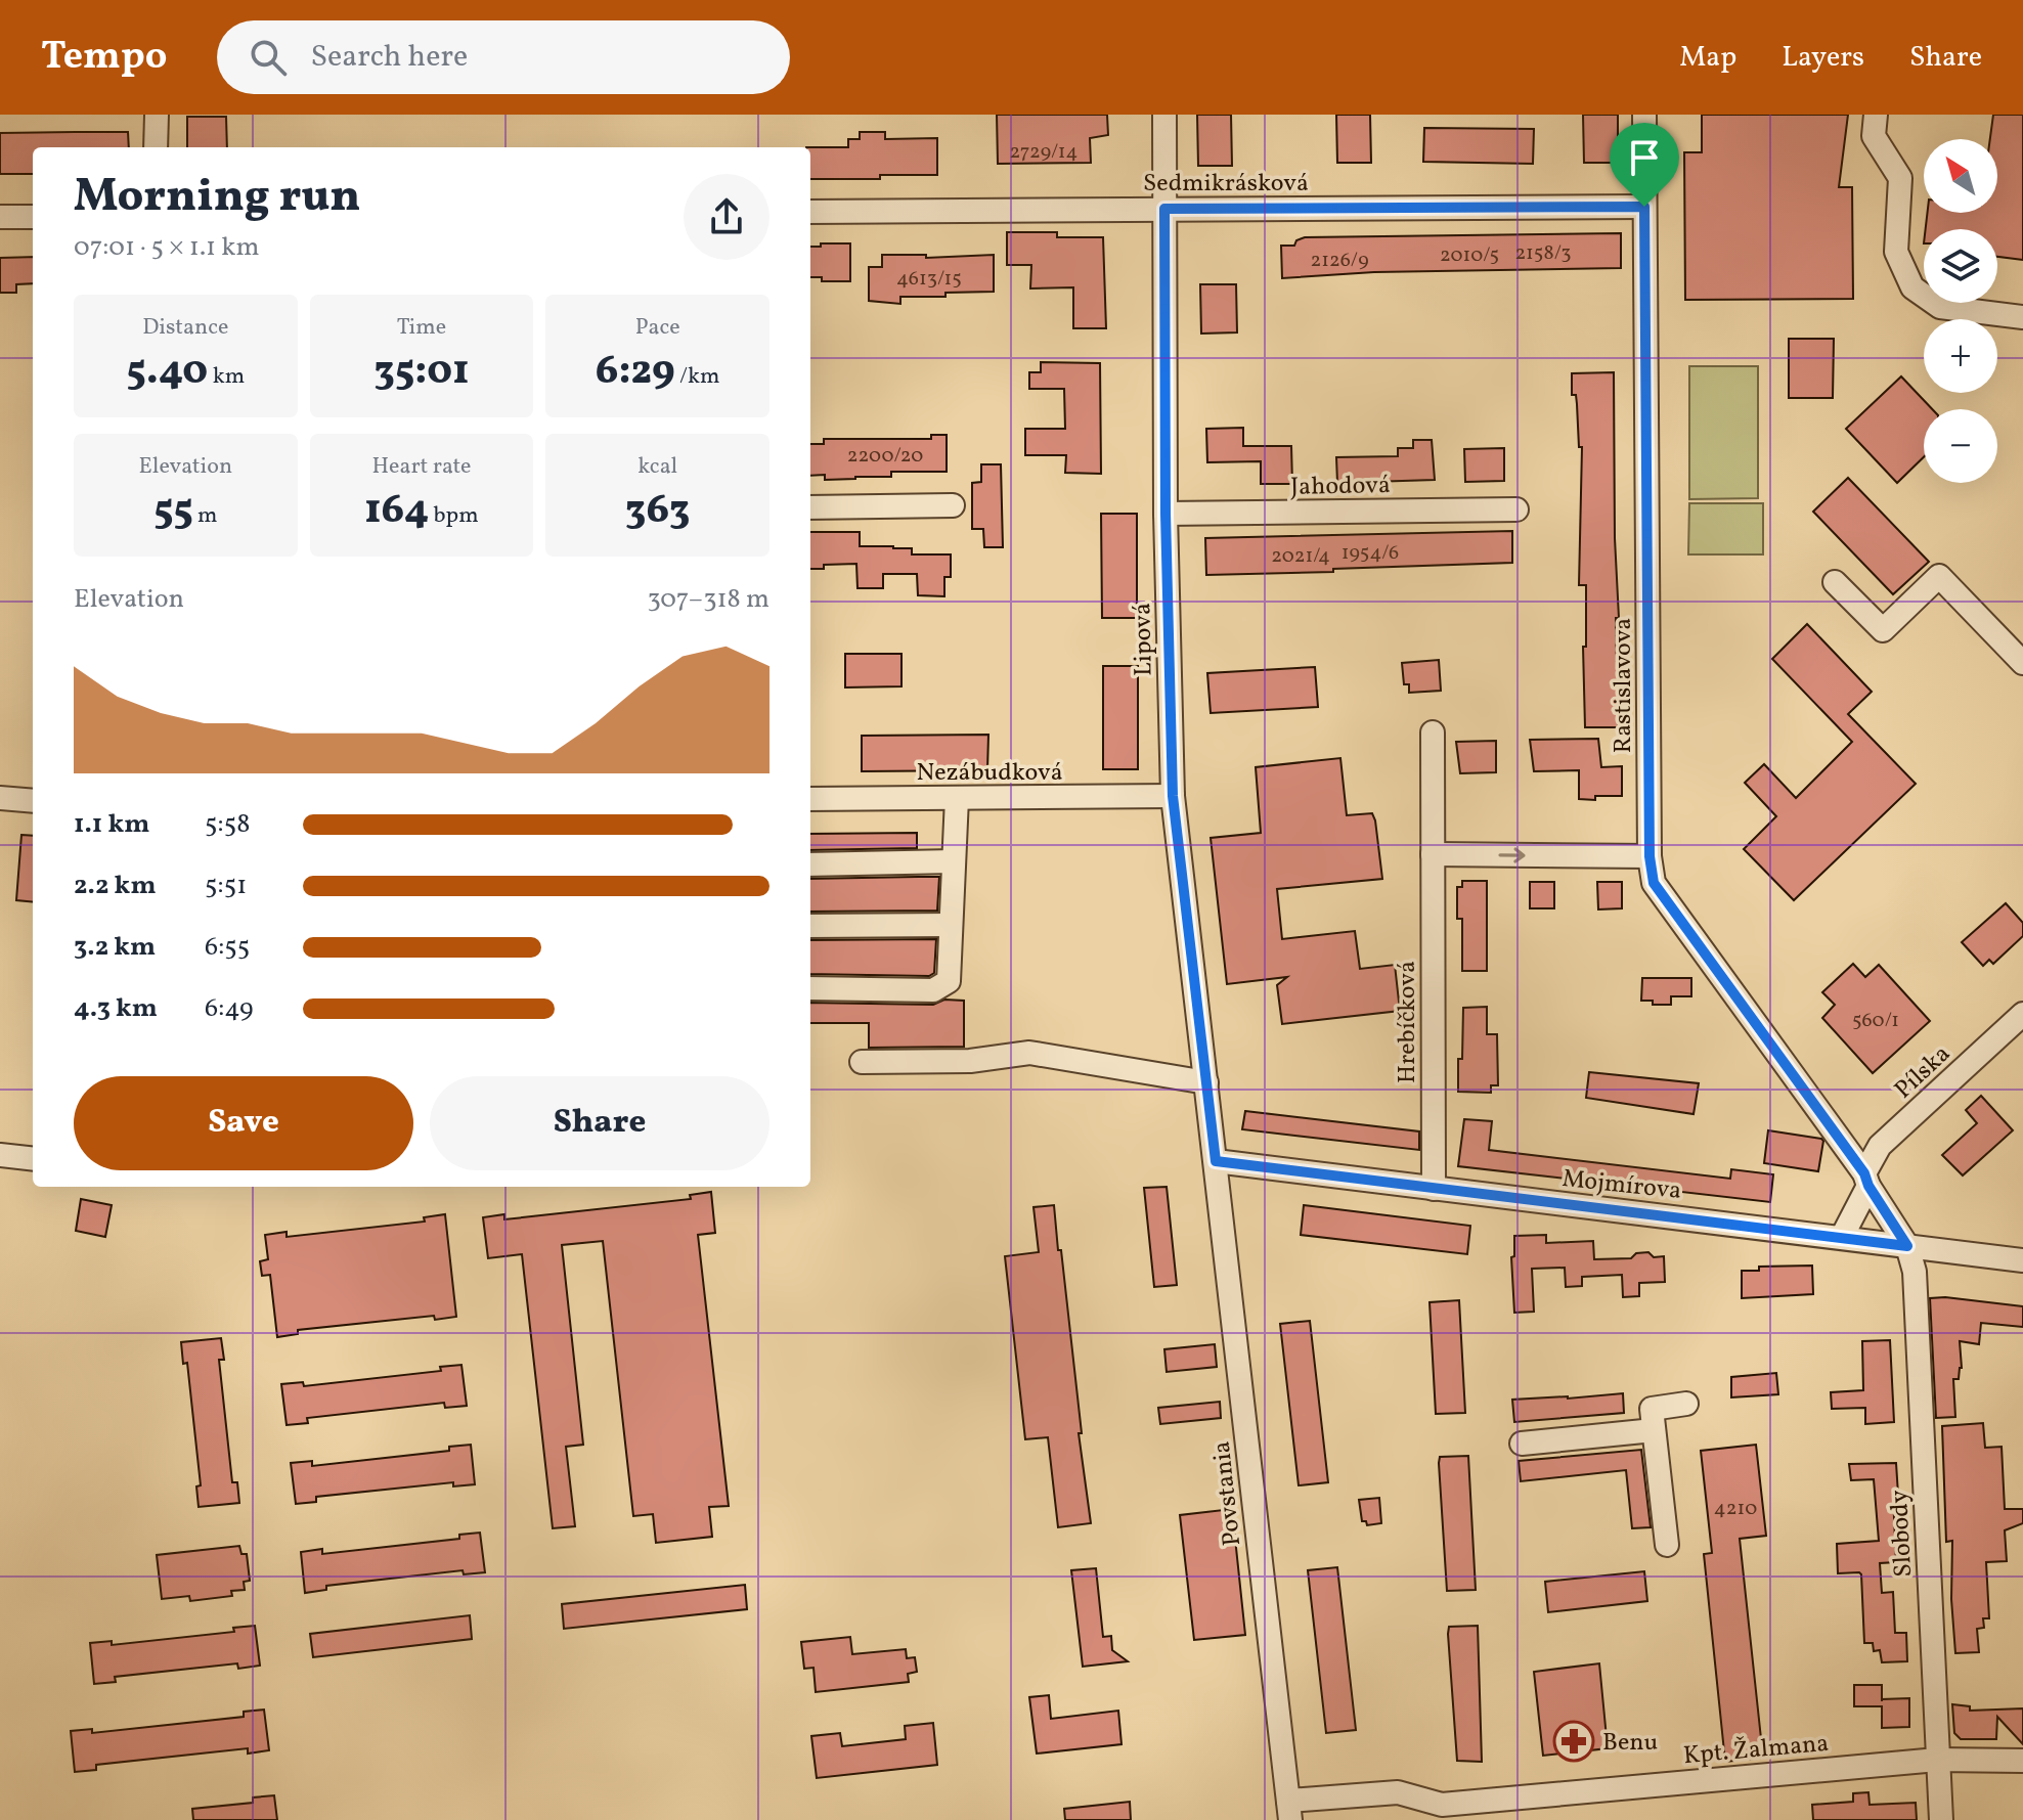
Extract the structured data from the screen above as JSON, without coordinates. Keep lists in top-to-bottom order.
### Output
{
  "streets": {
    "street": [
      "Sedmikrásková",
      "Jahodová",
      "Lipová",
      "Rastislavova",
      "Nezábudková",
      "Hrebíčková",
      "Pílska",
      "Mojmírova",
      "Povstania",
      "Slobody",
      "Kpt. Žalmana"
    ]
  },
  "crossings": [
    ["Sedmikrásková", "Lipová"],
    ["Sedmikrásková", "Rastislavova"],
    ["Jahodová", "Lipová"],
    ["Lipová", "Nezábudková"],
    ["Lipová", "Mojmírova"],
    ["Lipová", "Povstania"],
    ["Rastislavova", "Pílska"],
    ["Rastislavova", "Mojmírova"],
    ["Rastislavova", "Slobody"],
    ["Hrebíčková", "Mojmírova"],
    ["Mojmírova", "Povstania"],
    ["Mojmírova", "Slobody"],
    ["Povstania", "Kpt. Žalmana"],
    ["Slobody", "Kpt. Žalmana"]
  ],
  "places": {
    "pharmacy": ["Benu"]
  },
  "house_numbers": [
    "2729/14",
    "2158/3",
    "2010/5",
    "2126/9",
    "4613/15",
    "2200/20",
    "1954/6",
    "2021/4",
    "560/1",
    "4210"
  ],
  "north": "top left",
  "page": {
    "header": "Tempo",
    "search": "Search here",
    "nav": ["Map", "Layers", "Share"],
    "map_buttons": ["+", "−"],
    "heading": ["Morning run", "07:01 · 5 × 1.1 km"],
    "stats": [
      ["Distance", "5.40 km"],
      ["Time", "35:01"],
      ["Pace", "6:29 /km"],
      ["Elevation", "55 m"],
      ["Heart rate", "164 bpm"],
      ["kcal", "363"]
    ],
    "chart": ["Elevation", "307–318 m"],
    "list": [
      {
        "name": "1.1 km",
        "note": "5:58"
      },
      {
        "name": "2.2 km",
        "note": "5:51"
      },
      {
        "name": "3.2 km",
        "note": "6:55"
      },
      {
        "name": "4.3 km",
        "note": "6:49"
      }
    ],
    "buttons": ["Save", "Share"]
  }
}
